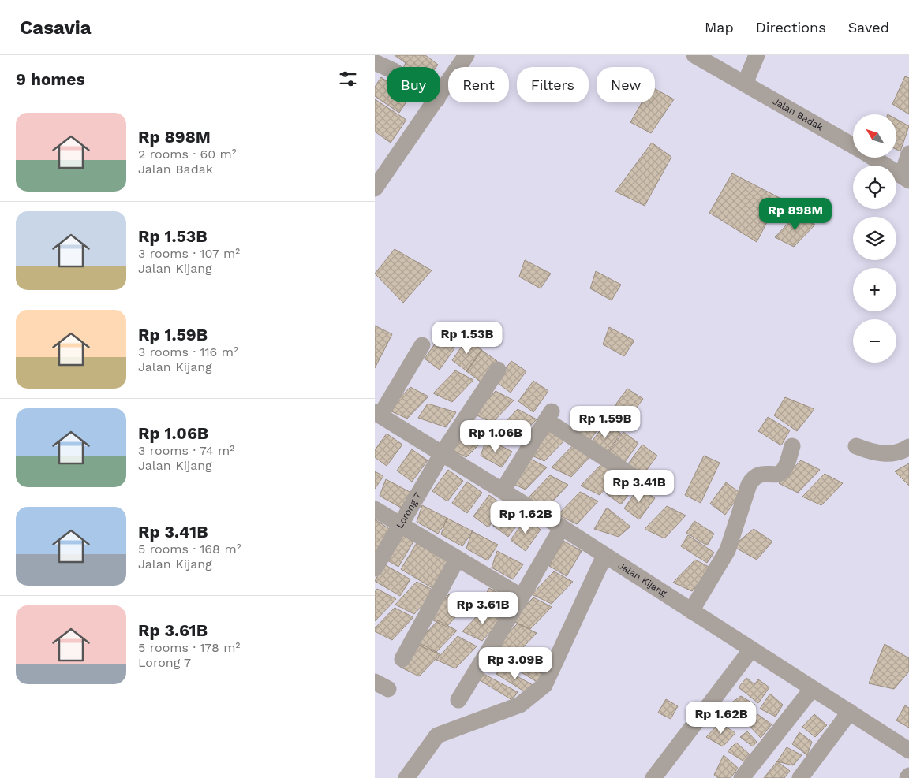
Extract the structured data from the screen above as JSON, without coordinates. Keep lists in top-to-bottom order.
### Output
{
  "streets": {
    "street": ["Jalan Badak", "Lorong 7", "Jalan Kijang"]
  },
  "crossings": [
    ["Lorong 7", "Jalan Kijang"]
  ],
  "north": "top left",
  "page": {
    "header": "Casavia",
    "nav": ["Map", "Directions", "Saved"],
    "heading": "9 homes",
    "chip": [
      "Buy",
      "Rent",
      "Filters",
      "New"
    ],
    "list": [
      {
        "name": "Rp 898M",
        "note": "2 rooms · 60 m² · Jalan Badak"
      },
      {
        "name": "Rp 1.53B",
        "note": "3 rooms · 107 m² · Jalan Kijang"
      },
      {
        "name": "Rp 1.59B",
        "note": "3 rooms · 116 m² · Jalan Kijang"
      },
      {
        "name": "Rp 1.06B",
        "note": "3 rooms · 74 m² · Jalan Kijang"
      },
      {
        "name": "Rp 3.41B",
        "note": "5 rooms · 168 m² · Jalan Kijang"
      },
      {
        "name": "Rp 3.61B",
        "note": "5 rooms · 178 m² · Lorong 7"
      }
    ],
    "map_buttons": ["+", "−"],
    "price": [
      "Rp 898M",
      "Rp 1.53B",
      "Rp 1.59B",
      "Rp 1.06B",
      "Rp 3.41B",
      "Rp 1.62B",
      "Rp 3.61B",
      "Rp 3.09B",
      "Rp 1.62B"
    ]
  }
}
